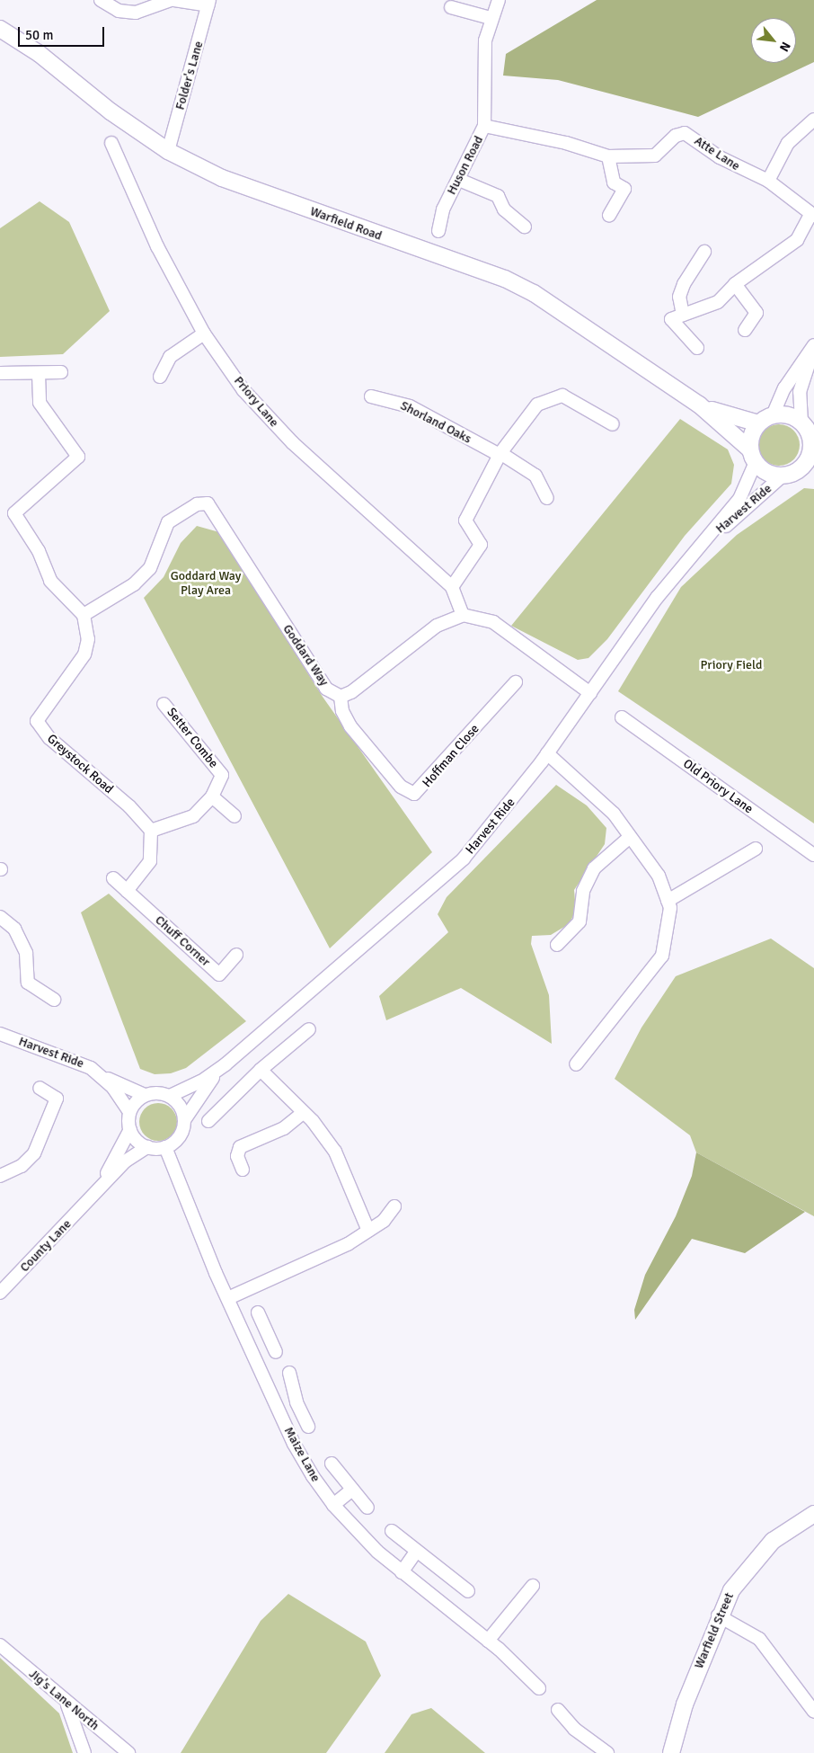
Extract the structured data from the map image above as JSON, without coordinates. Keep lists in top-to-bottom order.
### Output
{
  "streets": {
    "main road": ["Warfield Road", "Warfield Street"],
    "street": [
      "Folder's Lane",
      "Atte Lane",
      "Huson Road",
      "Priory Lane",
      "Shorland Oaks",
      "Harvest Ride",
      "Goddard Way",
      "Setter Combe",
      "Hoffman Close",
      "Greystock Road",
      "Old Priory Lane",
      "Chuff Corner",
      "County Lane",
      "Maize Lane",
      "Jig's Lane North"
    ]
  },
  "crossings": [
    ["Folder's Lane", "Warfield Road"],
    ["Atte Lane", "Huson Road"],
    ["Warfield Road", "Harvest Ride"],
    ["Priory Lane", "Goddard Way"],
    ["Harvest Ride", "County Lane"],
    ["Harvest Ride", "Maize Lane"],
    ["Goddard Way", "Hoffman Close"],
    ["Goddard Way", "Greystock Road"],
    ["Setter Combe", "Greystock Road"],
    ["County Lane", "Maize Lane"]
  ],
  "parks": ["Goddard Way Play Area", "Priory Field"],
  "scale_bar": "50 m",
  "north": "bottom right"
}
